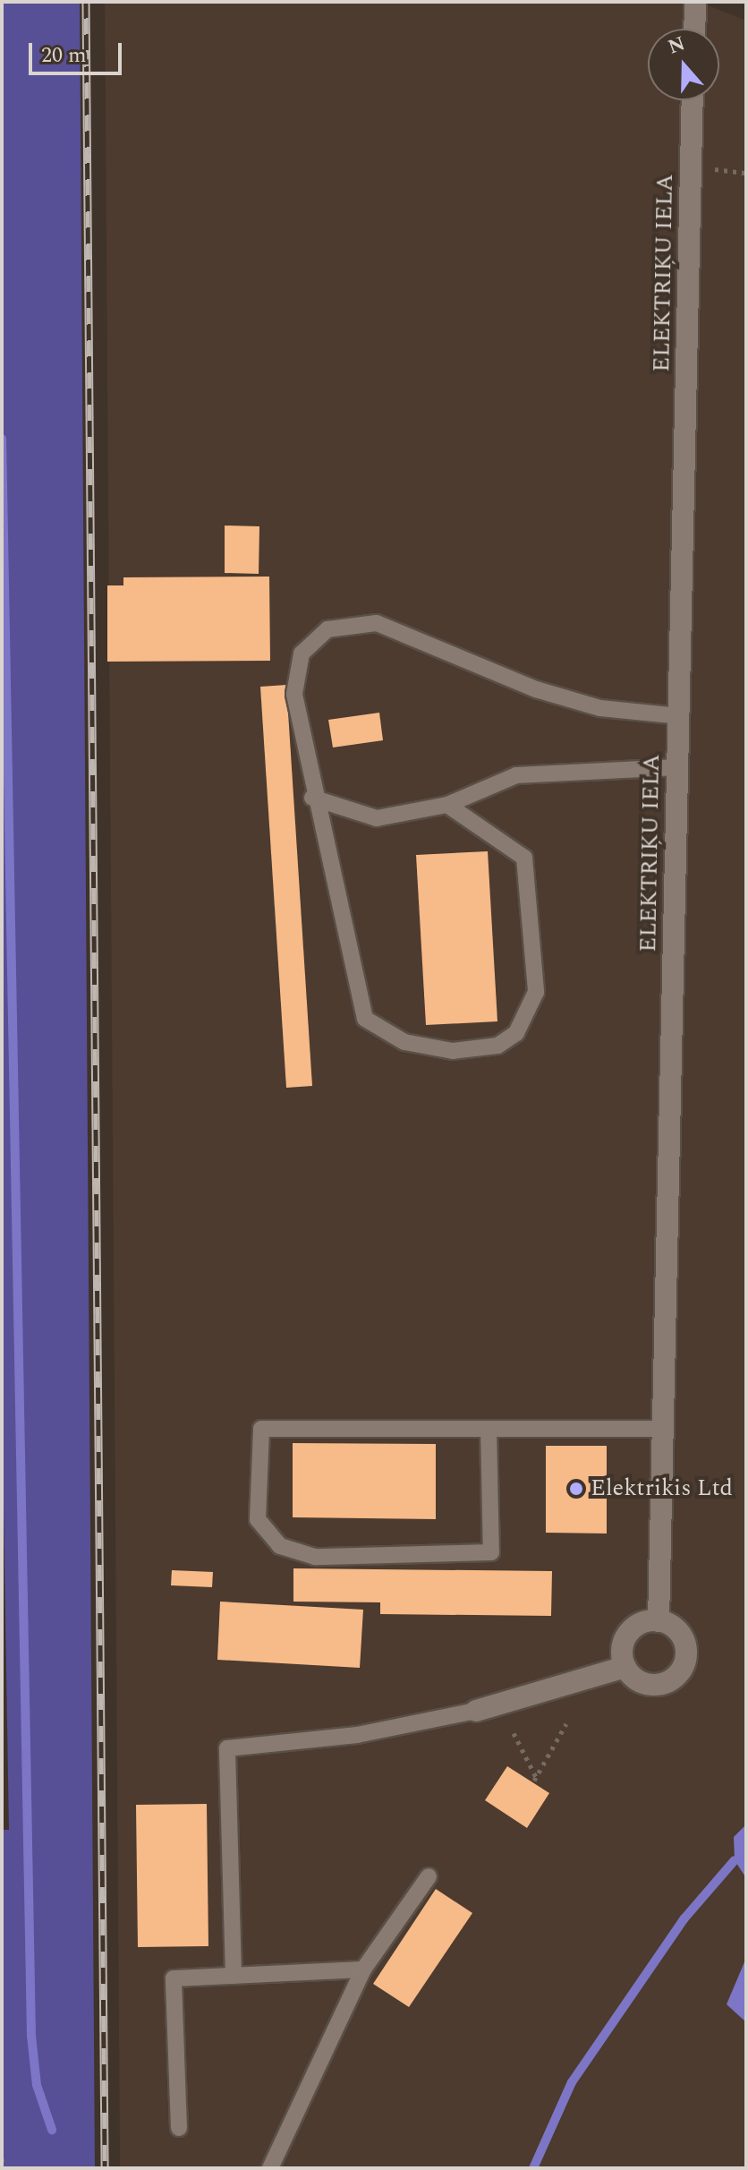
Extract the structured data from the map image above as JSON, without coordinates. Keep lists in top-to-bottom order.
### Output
{
  "streets": {
    "street": ["ELEKTRIĶU IELA"]
  },
  "places": ["Elektrikis Ltd"],
  "scale_bar": "20 m",
  "north": "top"
}
